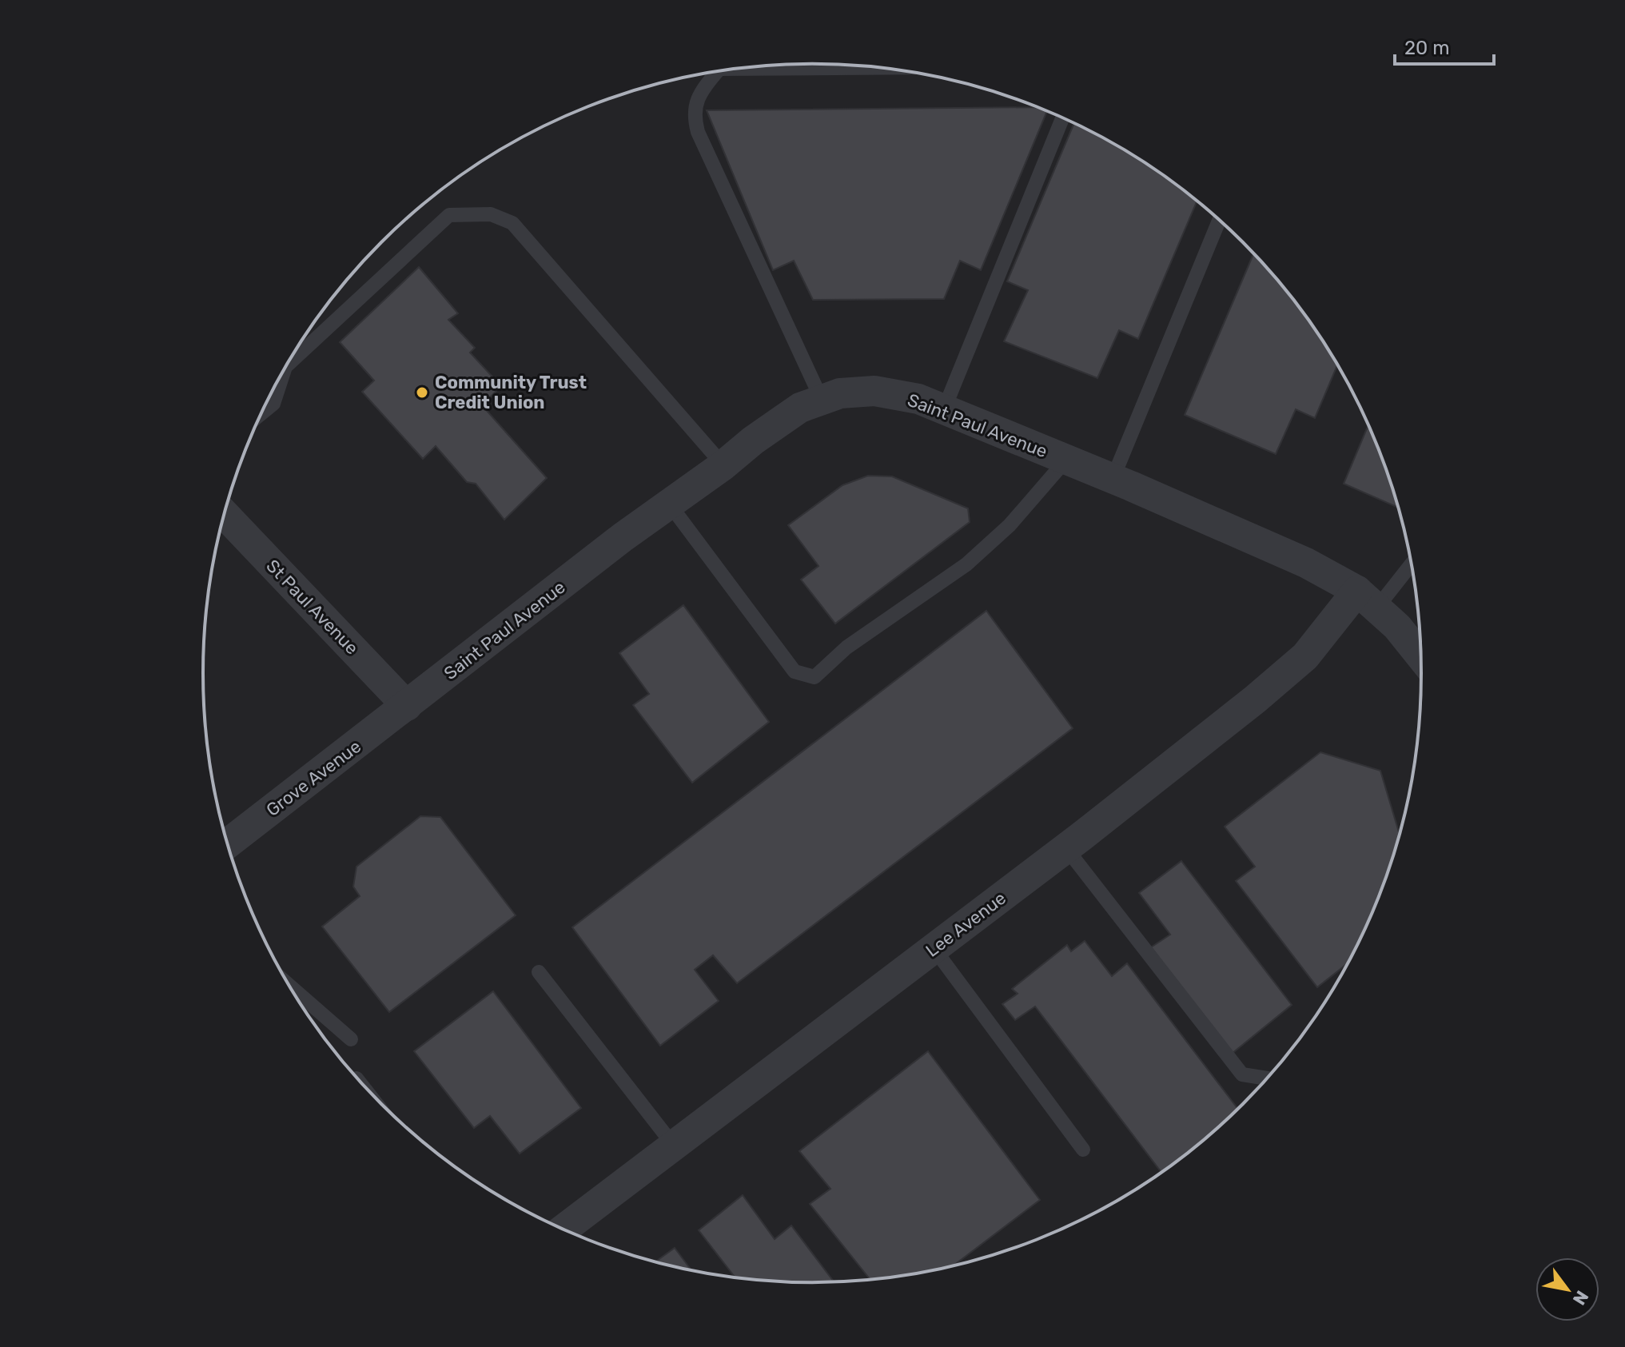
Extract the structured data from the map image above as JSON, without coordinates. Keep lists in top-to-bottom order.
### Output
{
  "streets": {
    "street": [
      "Saint Paul Avenue",
      "St Paul Avenue",
      "Grove Avenue",
      "Lee Avenue"
    ]
  },
  "crossings": [
    ["Saint Paul Avenue", "St Paul Avenue"],
    ["Saint Paul Avenue", "Grove Avenue"],
    ["Saint Paul Avenue", "Lee Avenue"],
    ["St Paul Avenue", "Grove Avenue"]
  ],
  "places": ["Community Trust Credit Union"],
  "scale_bar": "20 m",
  "north": "bottom right"
}
